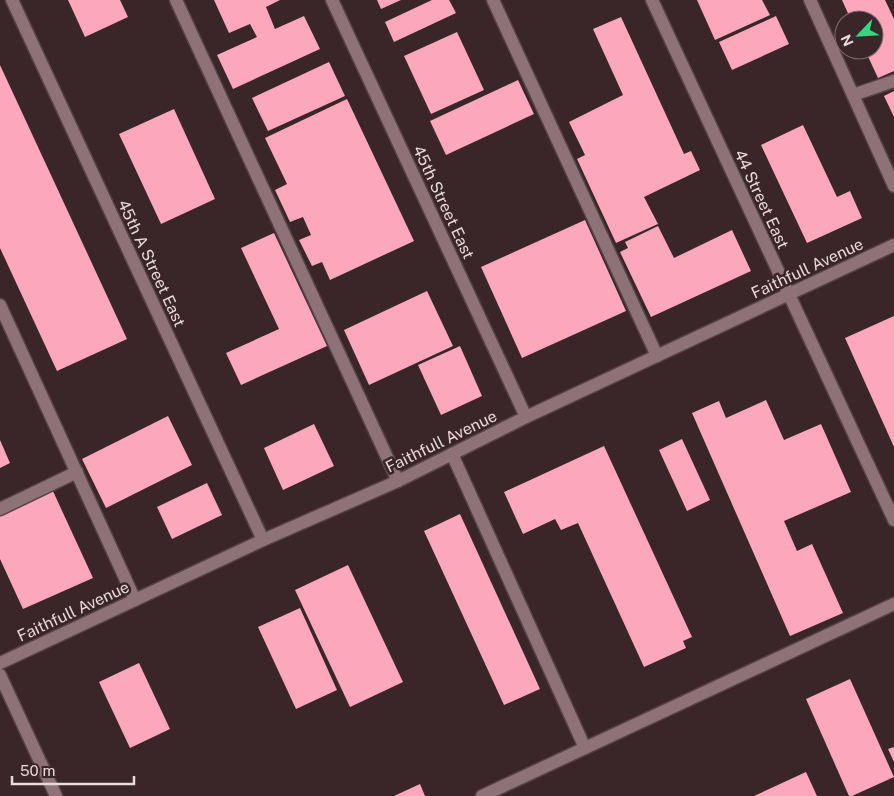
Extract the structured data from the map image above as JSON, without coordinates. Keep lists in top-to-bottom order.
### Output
{
  "streets": {
    "street": [
      "44 Street East",
      "45th Street East",
      "45th A Street East",
      "Faithfull Avenue"
    ]
  },
  "crossings": [
    ["44 Street East", "Faithfull Avenue"],
    ["45th Street East", "Faithfull Avenue"],
    ["45th A Street East", "Faithfull Avenue"]
  ],
  "scale_bar": "50 m",
  "north": "bottom left"
}
